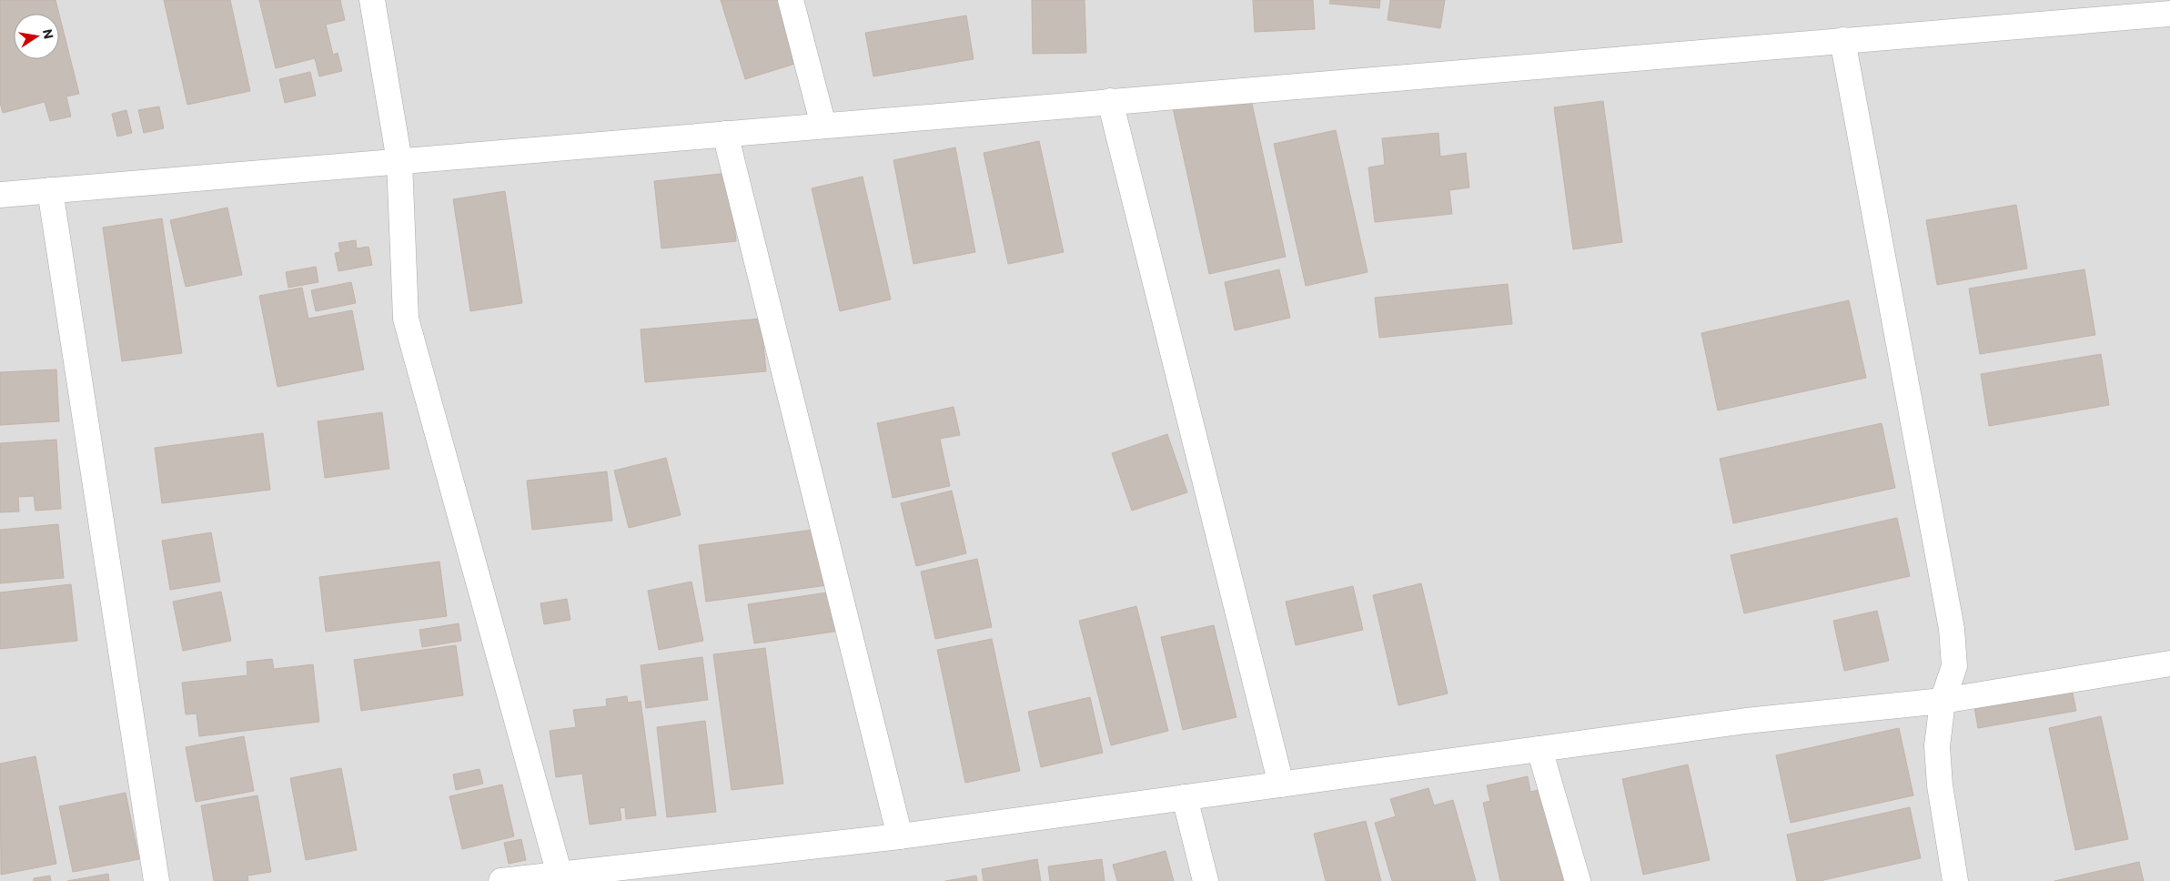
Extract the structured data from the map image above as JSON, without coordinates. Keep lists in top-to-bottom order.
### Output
{
  "north": "right"
}
